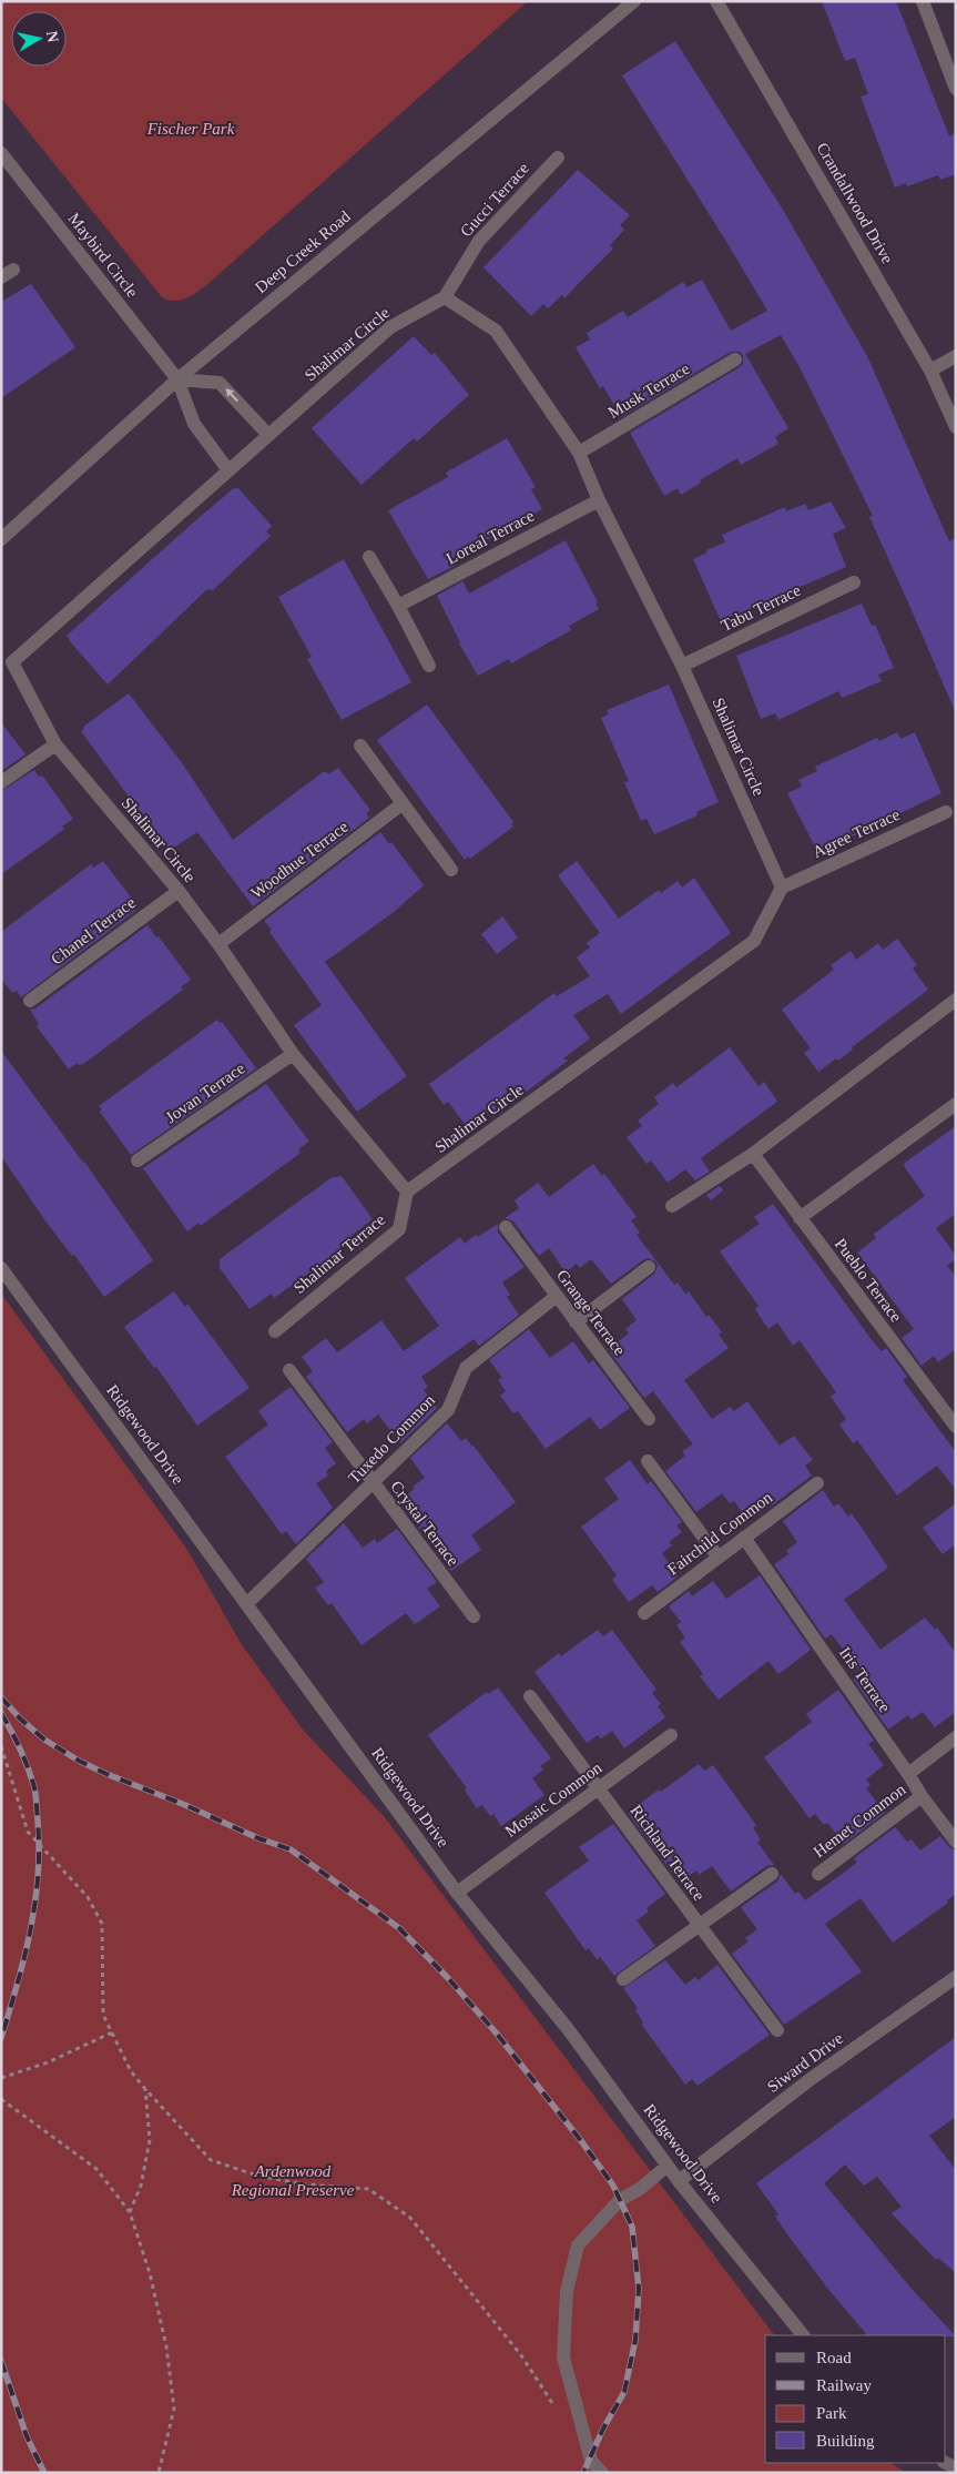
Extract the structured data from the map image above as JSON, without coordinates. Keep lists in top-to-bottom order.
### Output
{
  "streets": {
    "street": [
      "Gucci Terrace",
      "Crandallwood Drive",
      "Deep Creek Road",
      "Maybird Circle",
      "Shalimar Circle",
      "Musk Terrace",
      "Loreal Terrace",
      "Tabu Terrace",
      "Agree Terrace",
      "Woodhue Terrace",
      "Chanel Terrace",
      "Jovan Terrace",
      "Shalimar Terrace",
      "Pueblo Terrace",
      "Grange Terrace",
      "Ridgewood Drive",
      "Tuxedo Common",
      "Crystal Terrace",
      "Fairchild Common",
      "Iris Terrace",
      "Mosaic Common",
      "Hemet Common",
      "Richland Terrace",
      "Siward Drive"
    ]
  },
  "crossings": [
    ["Gucci Terrace", "Shalimar Circle"],
    ["Deep Creek Road", "Maybird Circle"],
    ["Maybird Circle", "Shalimar Circle"],
    ["Shalimar Circle", "Musk Terrace"],
    ["Shalimar Circle", "Loreal Terrace"],
    ["Shalimar Circle", "Tabu Terrace"],
    ["Shalimar Circle", "Agree Terrace"],
    ["Shalimar Circle", "Woodhue Terrace"],
    ["Shalimar Circle", "Chanel Terrace"],
    ["Shalimar Circle", "Jovan Terrace"],
    ["Shalimar Circle", "Shalimar Terrace"],
    ["Grange Terrace", "Tuxedo Common"],
    ["Ridgewood Drive", "Tuxedo Common"],
    ["Ridgewood Drive", "Mosaic Common"],
    ["Ridgewood Drive", "Siward Drive"],
    ["Tuxedo Common", "Crystal Terrace"],
    ["Fairchild Common", "Iris Terrace"],
    ["Iris Terrace", "Hemet Common"],
    ["Mosaic Common", "Richland Terrace"]
  ],
  "parks": ["Fischer Park", "Ardenwood Regional Preserve"],
  "legend": [
    "Road",
    "Railway",
    "Park",
    "Building"
  ],
  "north": "right"
}
